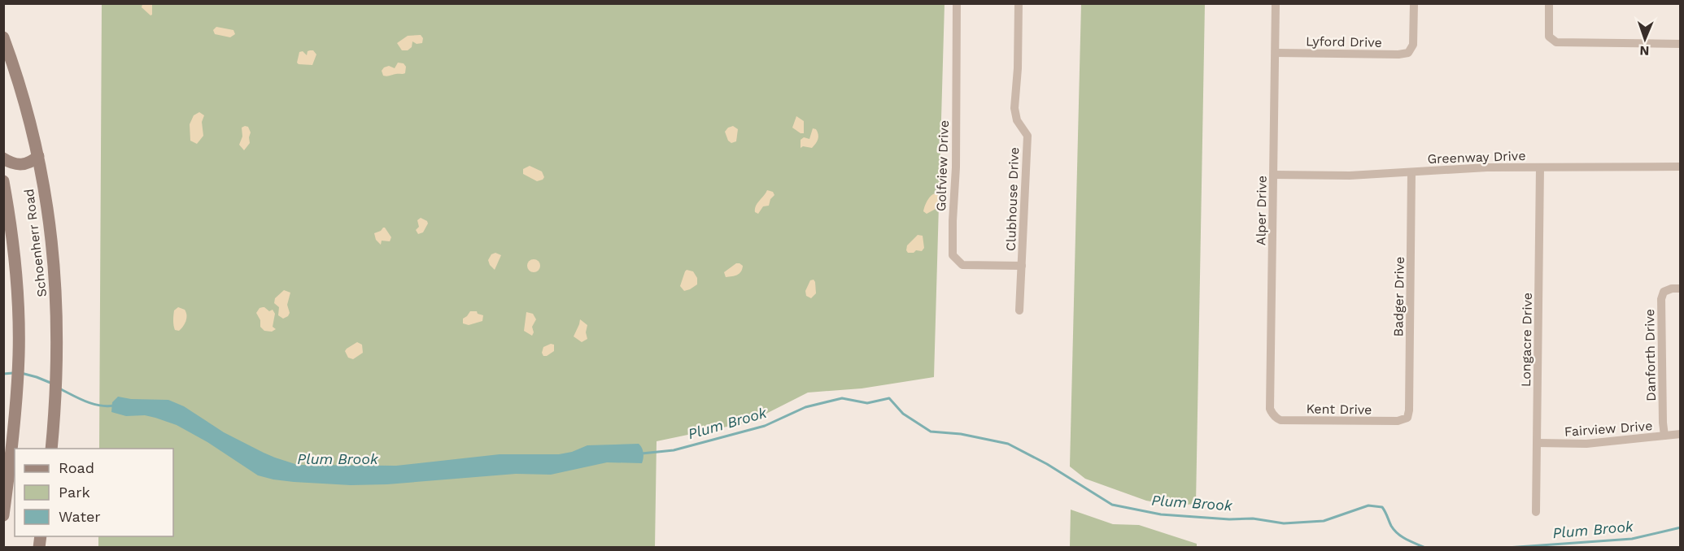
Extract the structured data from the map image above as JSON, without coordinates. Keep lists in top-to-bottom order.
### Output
{
  "streets": {
    "main road": ["Schoenherr Road"],
    "street": [
      "Lyford Drive",
      "Greenway Drive",
      "Golfview Drive",
      "Clubhouse Drive",
      "Alper Drive",
      "Badger Drive",
      "Longacre Drive",
      "Danforth Drive",
      "Kent Drive",
      "Fairview Drive"
    ]
  },
  "crossings": [
    ["Lyford Drive", "Alper Drive"],
    ["Greenway Drive", "Alper Drive"],
    ["Greenway Drive", "Badger Drive"],
    ["Greenway Drive", "Longacre Drive"],
    ["Golfview Drive", "Clubhouse Drive"],
    ["Alper Drive", "Kent Drive"],
    ["Badger Drive", "Kent Drive"],
    ["Longacre Drive", "Fairview Drive"],
    ["Danforth Drive", "Fairview Drive"]
  ],
  "water": ["Plum Brook"],
  "legend": ["Road", "Park", "Water"],
  "north": "bottom"
}
